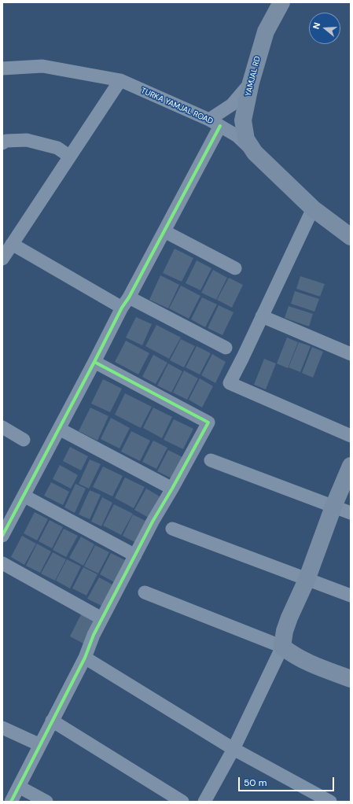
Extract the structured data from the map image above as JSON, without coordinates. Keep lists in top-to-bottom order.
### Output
{
  "streets": {
    "main road": ["YAMJAL RD", "TURKA YAMJAL ROAD"]
  },
  "crossings": [
    ["YAMJAL RD", "TURKA YAMJAL ROAD"]
  ],
  "scale_bar": "50 m",
  "north": "left"
}
